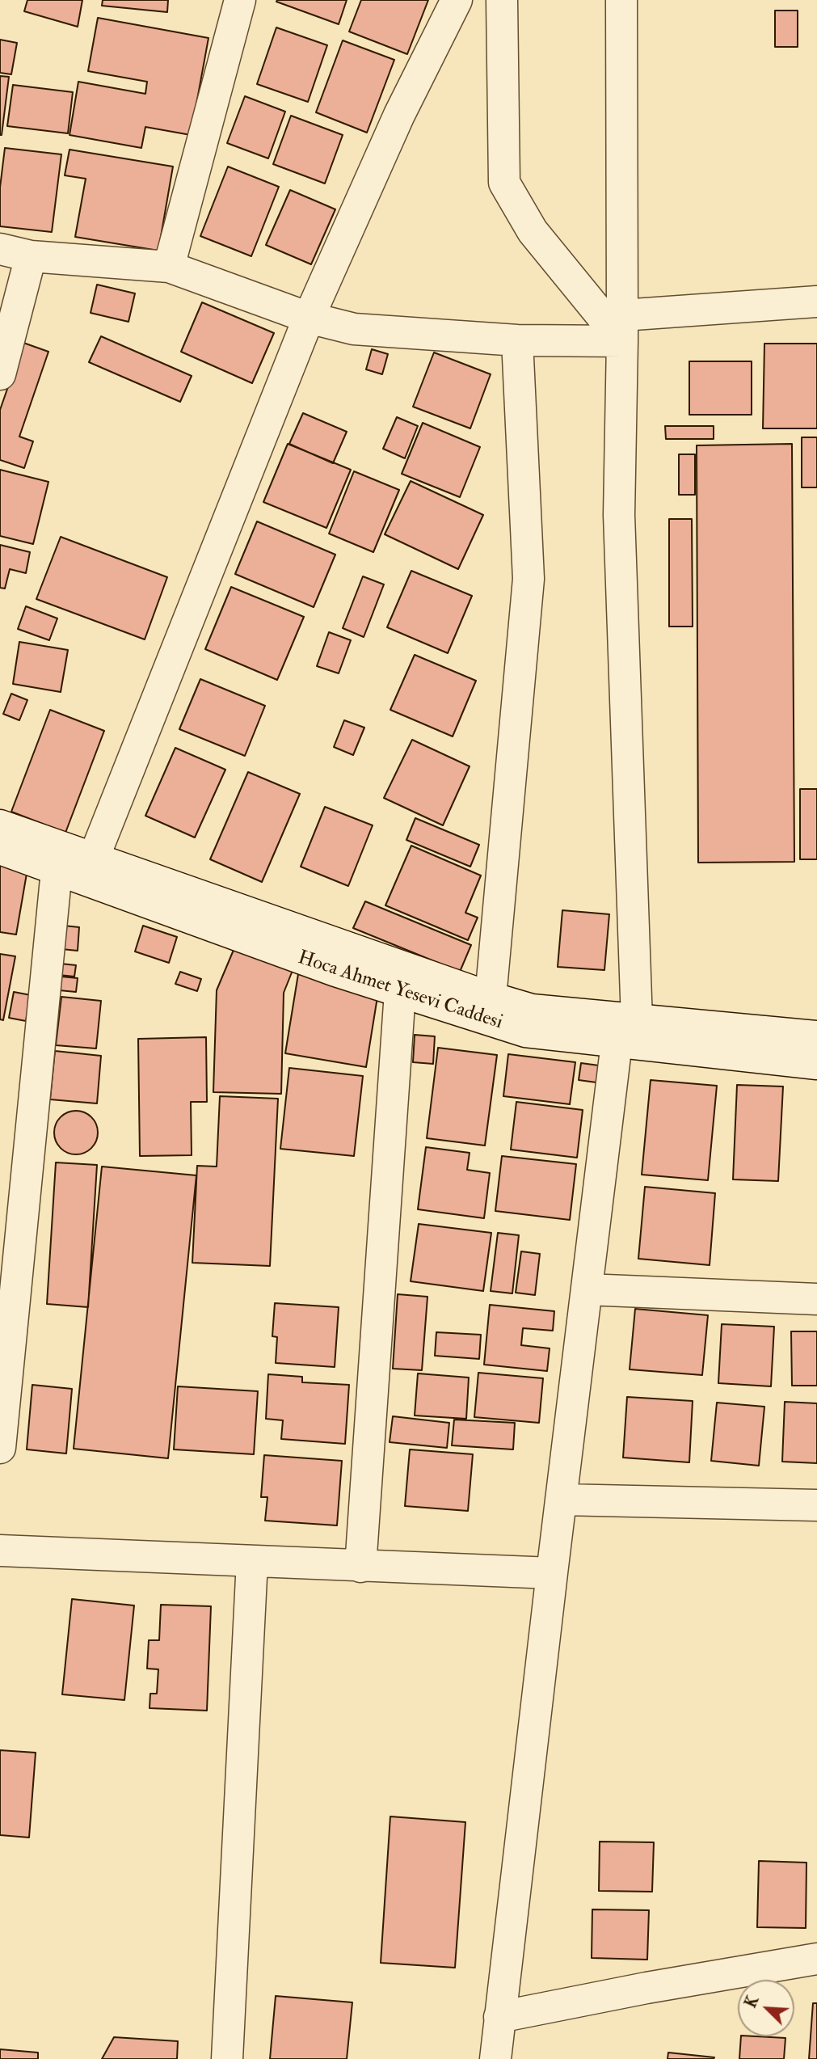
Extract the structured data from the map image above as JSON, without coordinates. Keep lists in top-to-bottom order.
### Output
{
  "streets": {
    "street": ["Hoca Ahmet Yesevi Caddesi"]
  },
  "north": "top left"
}
